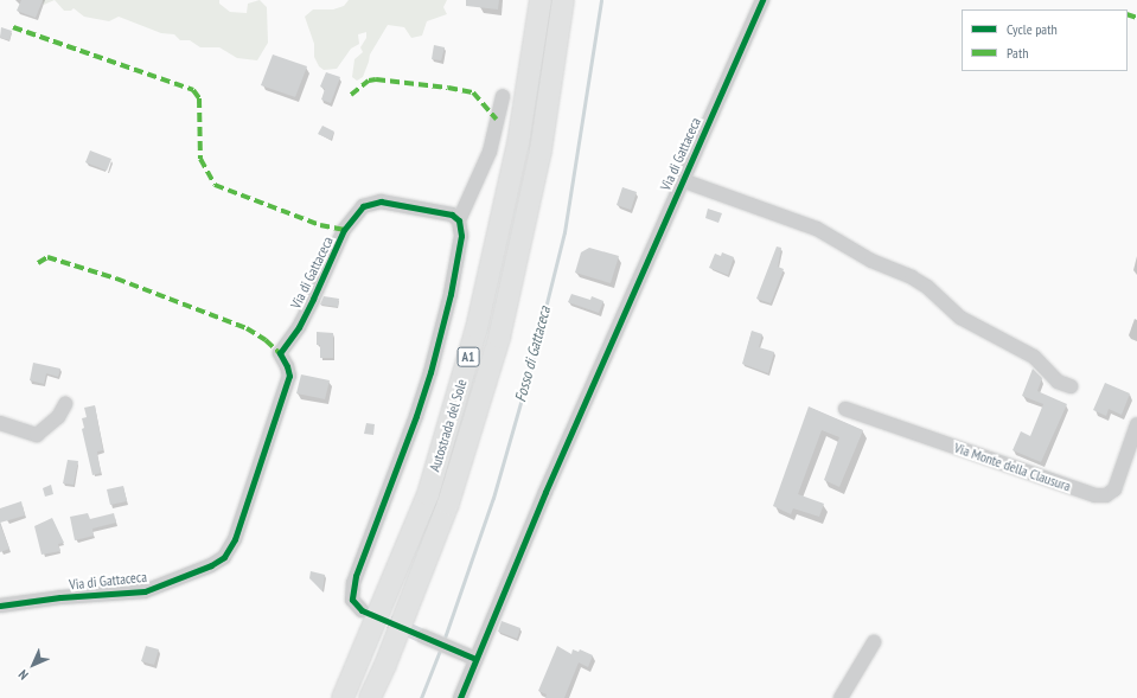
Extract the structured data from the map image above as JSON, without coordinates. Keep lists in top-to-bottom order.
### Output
{
  "streets": {
    "highway": ["A1", "Autostrada del Sole"],
    "street": ["Via di Gattaceca", "Via Monte della Clausura"]
  },
  "water": ["Fosso di Gattaceca"],
  "legend": ["Cycle path", "Path"],
  "north": "bottom left"
}
